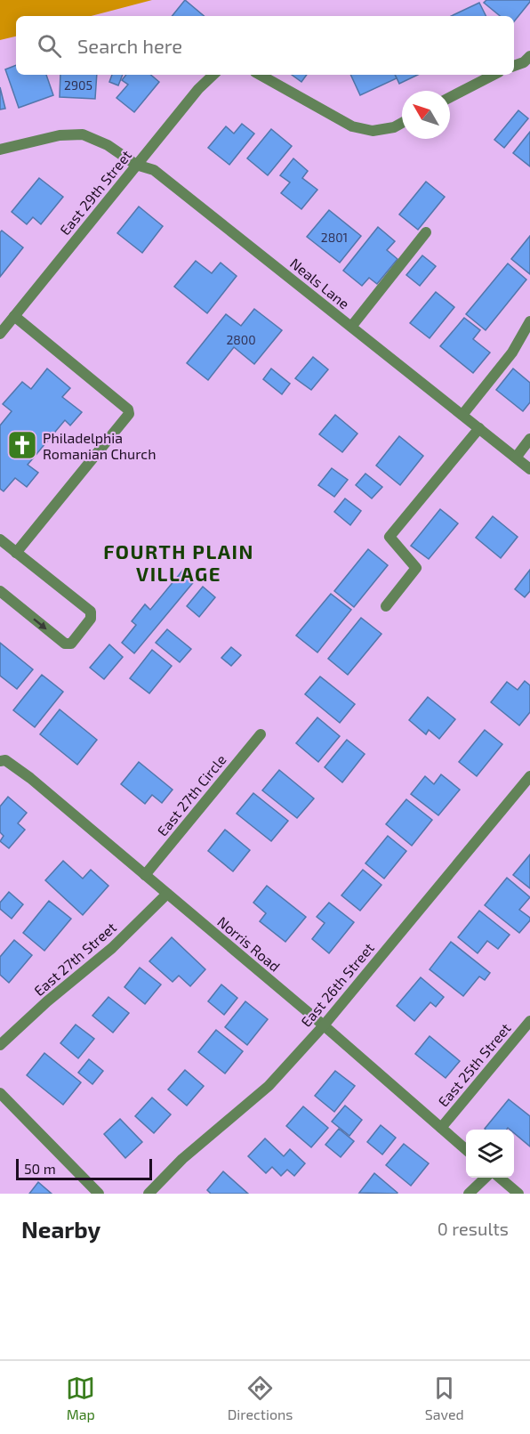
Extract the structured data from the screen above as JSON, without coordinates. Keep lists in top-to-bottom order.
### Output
{
  "streets": {
    "street": [
      "East 29th Street",
      "Neals Lane",
      "East 27th Circle",
      "Norris Road",
      "East 27th Street",
      "East 26th Street",
      "East 25th Street"
    ]
  },
  "crossings": [
    ["East 29th Street", "Neals Lane"],
    ["East 27th Circle", "Norris Road"],
    ["Norris Road", "East 27th Street"],
    ["Norris Road", "East 26th Street"],
    ["Norris Road", "East 25th Street"]
  ],
  "districts": ["FOURTH PLAIN VILLAGE"],
  "places": {
    "church": ["Philadelphia Romanian Church"]
  },
  "house_numbers": ["2905", "2801", "2800"],
  "scale_bar": "50 m",
  "north": "top left",
  "page": {
    "search": "Search here",
    "scale": "50 m",
    "heading": ["Nearby", "0 results"],
    "nav": ["Map", "Directions", "Saved"]
  }
}
